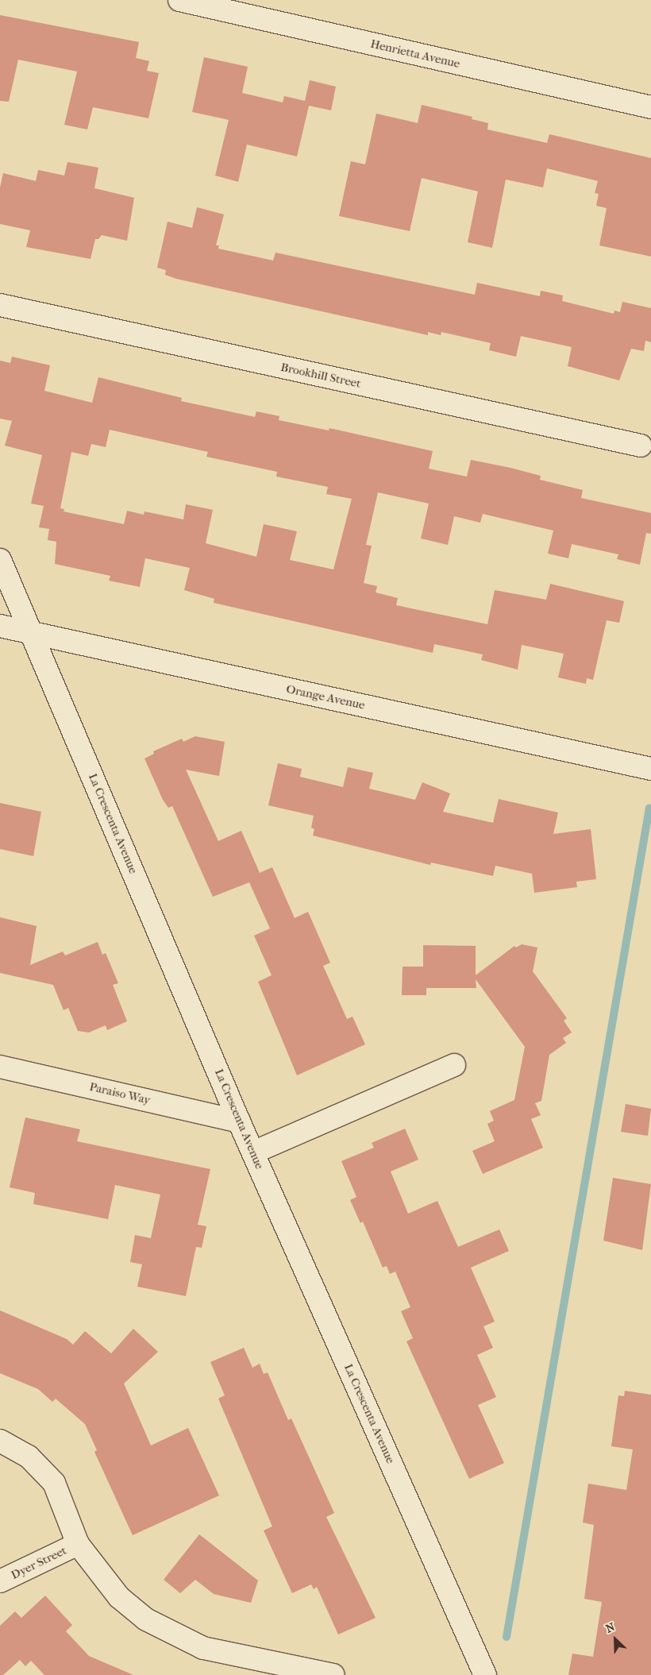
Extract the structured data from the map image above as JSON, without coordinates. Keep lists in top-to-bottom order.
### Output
{
  "streets": {
    "street": [
      "Henrietta Avenue",
      "Brookhill Street",
      "Orange Avenue",
      "La Crescenta Avenue",
      "Paraiso Way",
      "Dyer Street"
    ]
  },
  "crossings": [
    ["Orange Avenue", "La Crescenta Avenue"],
    ["La Crescenta Avenue", "Paraiso Way"]
  ],
  "north": "top left"
}
